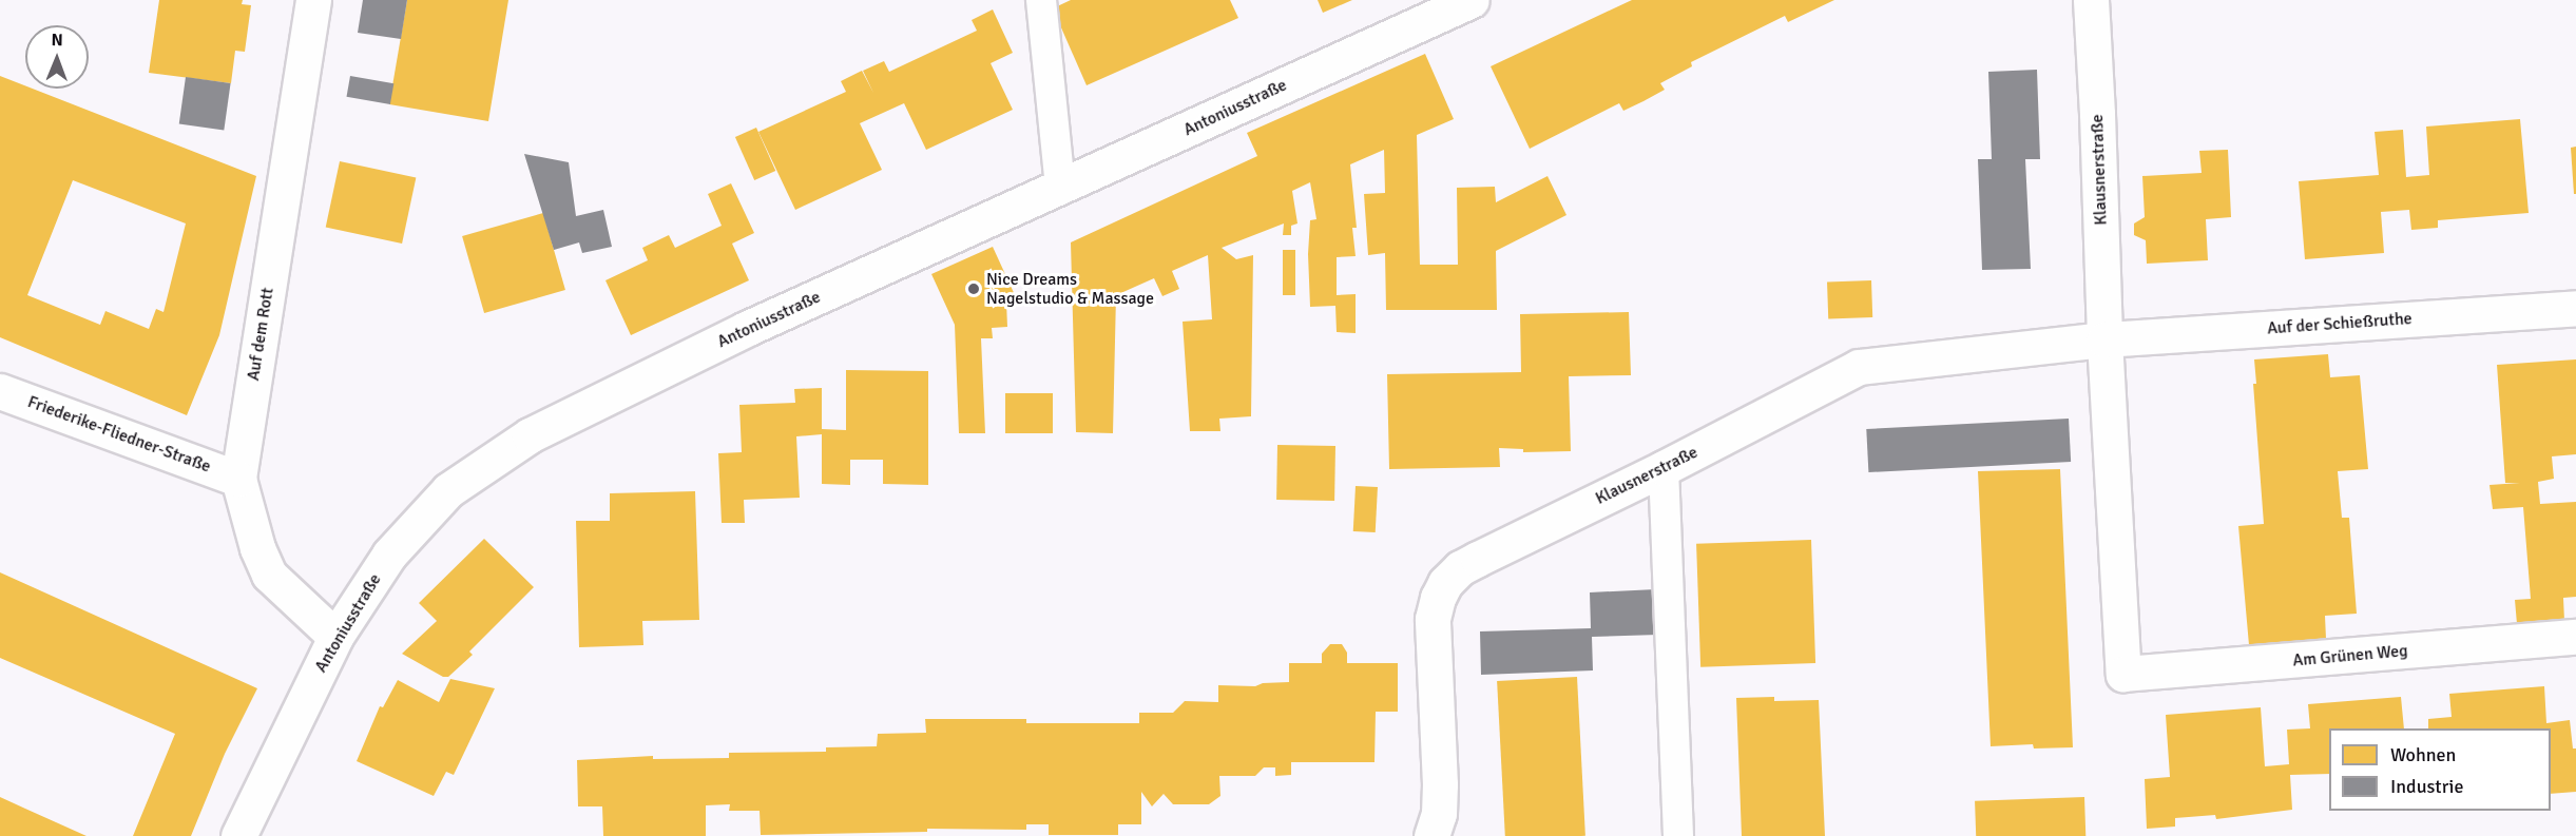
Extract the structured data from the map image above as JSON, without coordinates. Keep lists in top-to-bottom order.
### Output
{
  "streets": {
    "street": [
      "Antoniusstraße",
      "Klausnerstraße",
      "Auf der Schießruthe",
      "Auf dem Rott",
      "Friederike-Fliedner-Straße",
      "Am Grünen Weg"
    ]
  },
  "crossings": [
    ["Antoniusstraße", "Auf dem Rott"],
    ["Klausnerstraße", "Auf der Schießruthe"],
    ["Klausnerstraße", "Am Grünen Weg"],
    ["Auf dem Rott", "Friederike-Fliedner-Straße"]
  ],
  "places": ["Nice Dreams Nagelstudio & Massage"],
  "legend": ["Wohnen", "Industrie"],
  "north": "top"
}
